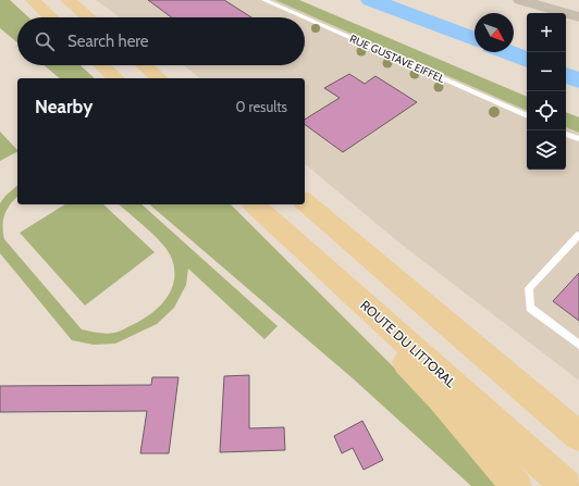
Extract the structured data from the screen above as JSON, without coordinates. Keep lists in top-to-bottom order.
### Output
{
  "streets": {
    "highway": ["ROUTE DU LITTORAL"],
    "lane": ["RUE GUSTAVE EIFFEL"]
  },
  "north": "bottom right",
  "page": {
    "map_buttons": ["+", "−"],
    "search": "Search here",
    "heading": ["Nearby", "0 results"]
  }
}
